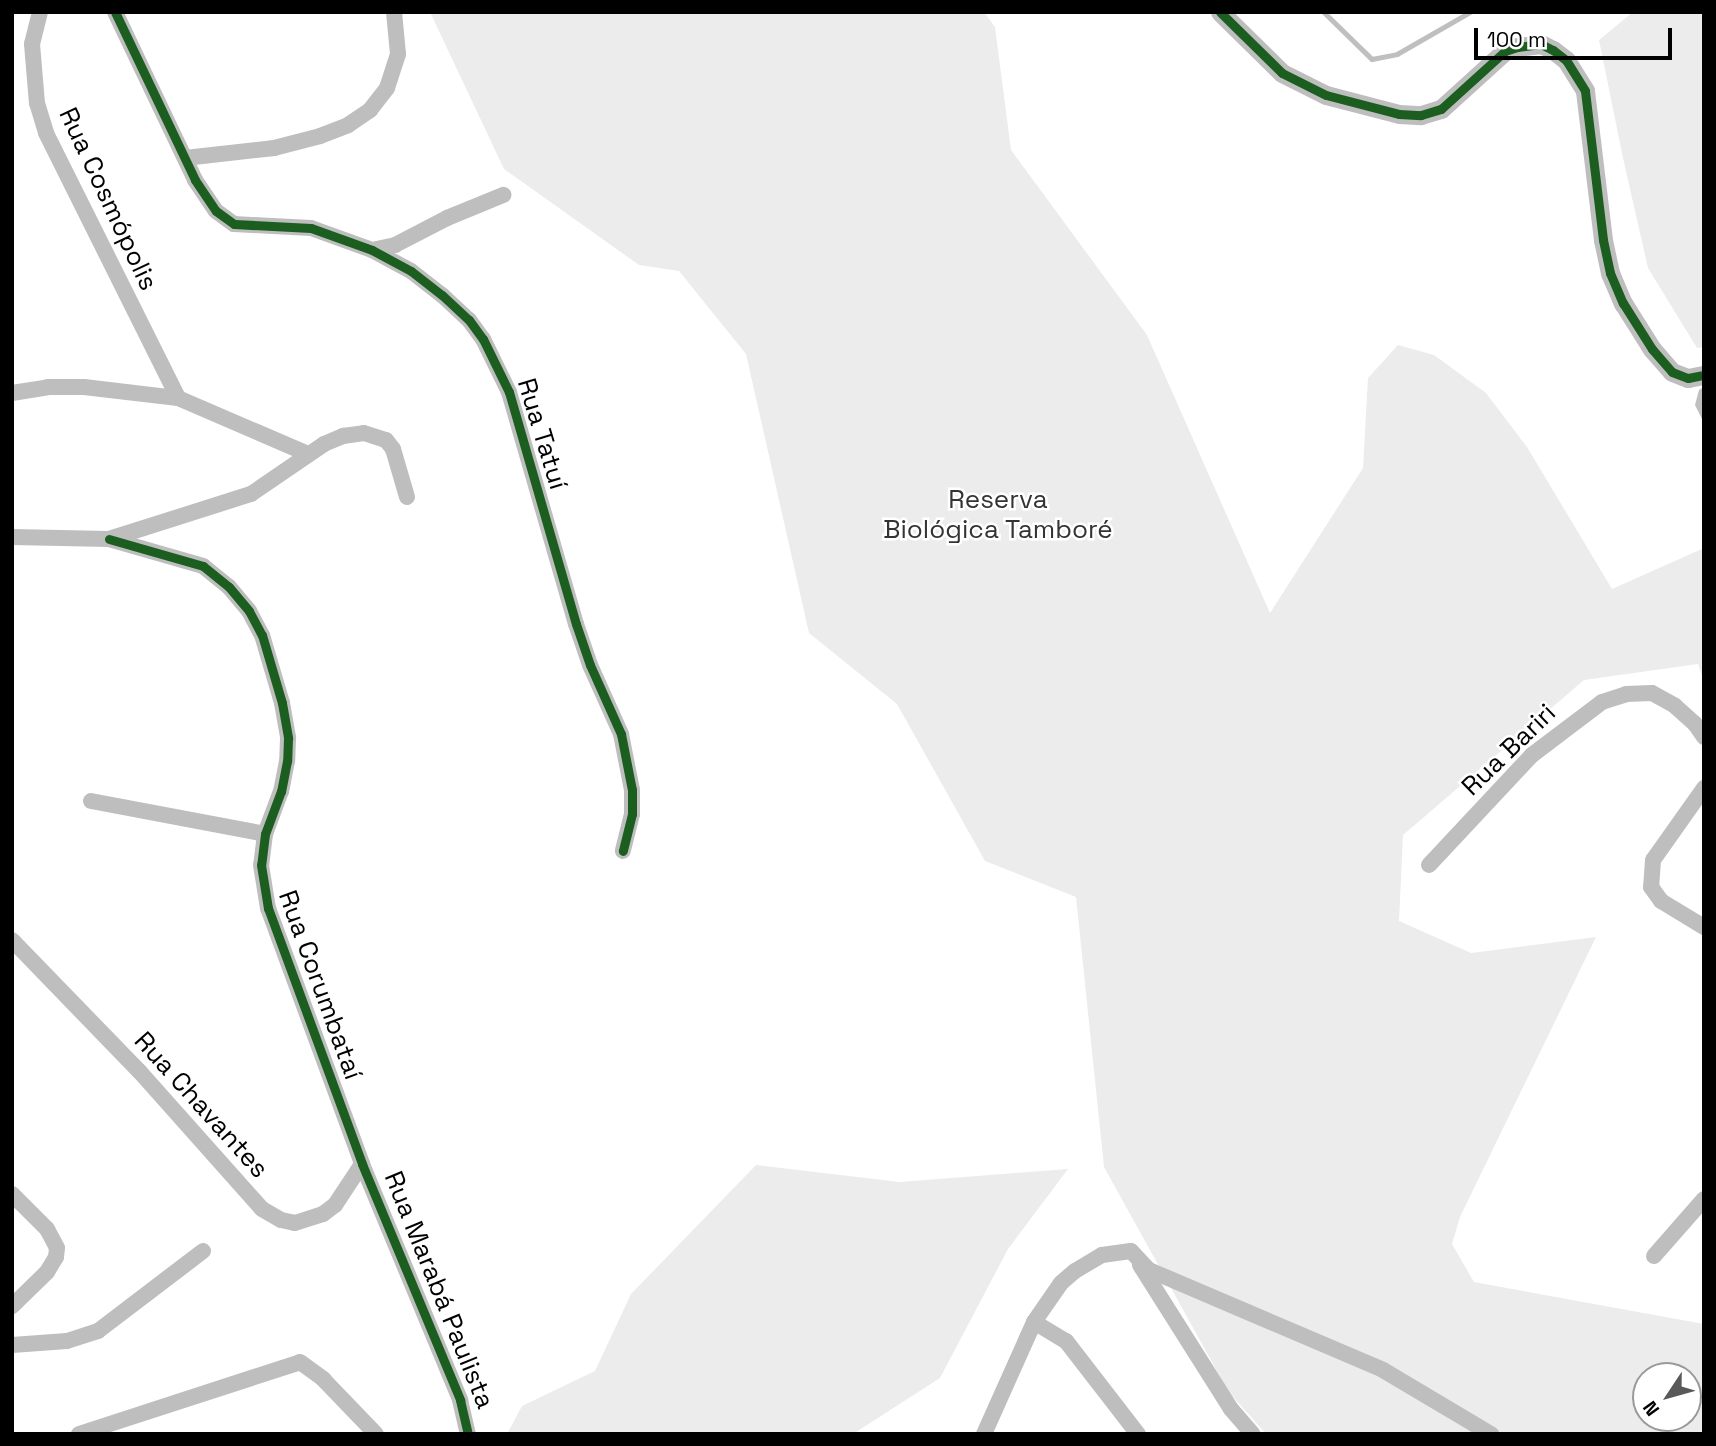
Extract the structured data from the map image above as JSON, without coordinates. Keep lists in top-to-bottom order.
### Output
{
  "streets": {
    "street": [
      "Rua Cosmópolis",
      "Rua Tatuí",
      "Rua Bariri",
      "Rua Corumbataí",
      "Rua Chavantes",
      "Rua Marabá Paulista"
    ]
  },
  "crossings": [
    ["Rua Corumbataí", "Rua Chavantes"],
    ["Rua Corumbataí", "Rua Marabá Paulista"],
    ["Rua Chavantes", "Rua Marabá Paulista"]
  ],
  "parks": ["Reserva Biológica Tamboré"],
  "scale_bar": "100 m",
  "north": "bottom left"
}
